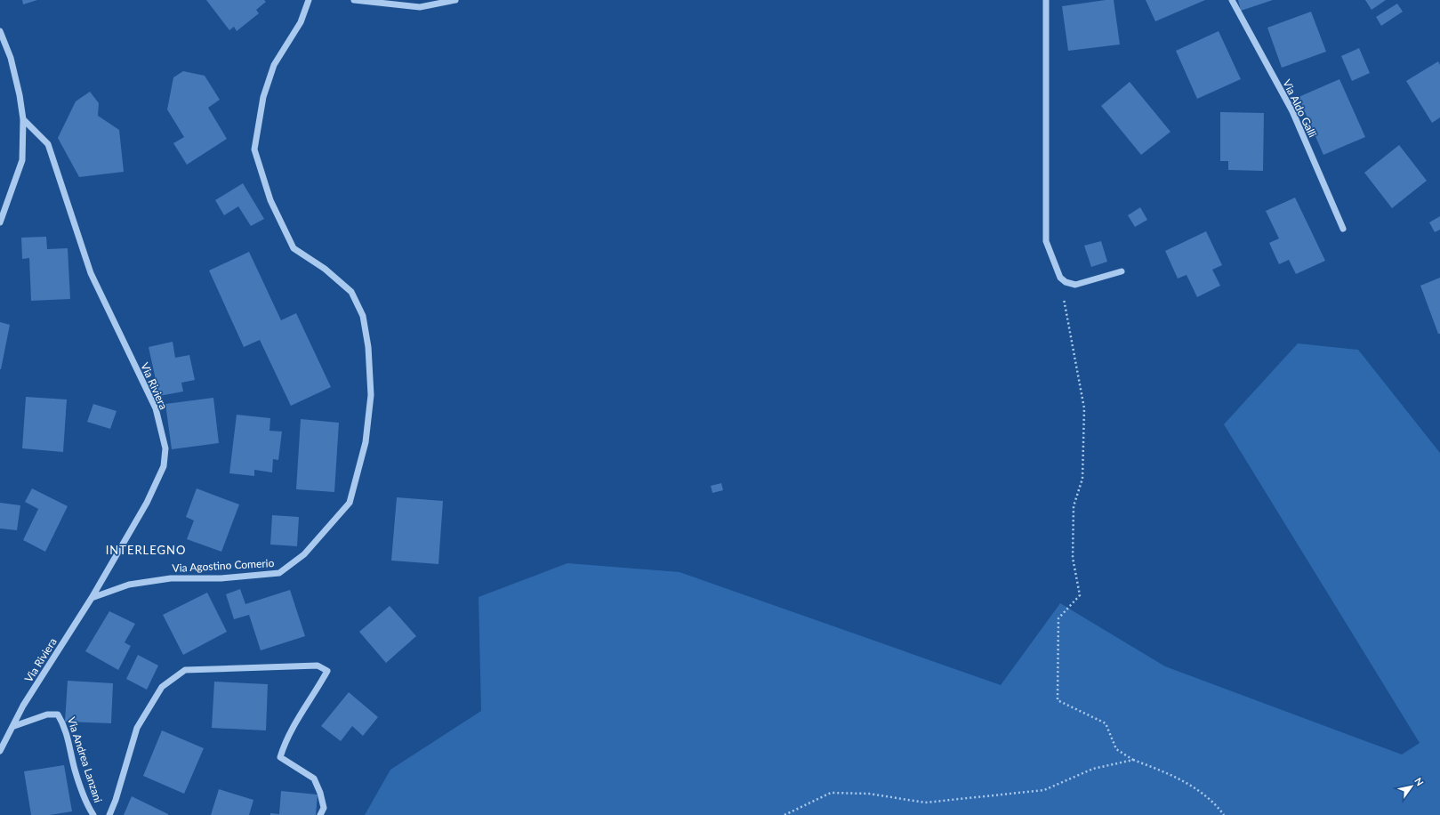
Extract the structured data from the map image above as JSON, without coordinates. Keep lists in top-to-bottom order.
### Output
{
  "streets": {
    "street": [
      "Via Aldo Galli",
      "Via Riviera",
      "Via Agostino Comerio",
      "Via Andrea Lanzani"
    ]
  },
  "crossings": [
    ["Via Riviera", "Via Agostino Comerio"],
    ["Via Riviera", "Via Andrea Lanzani"]
  ],
  "districts": ["INTERLEGNO"],
  "north": "top right"
}
